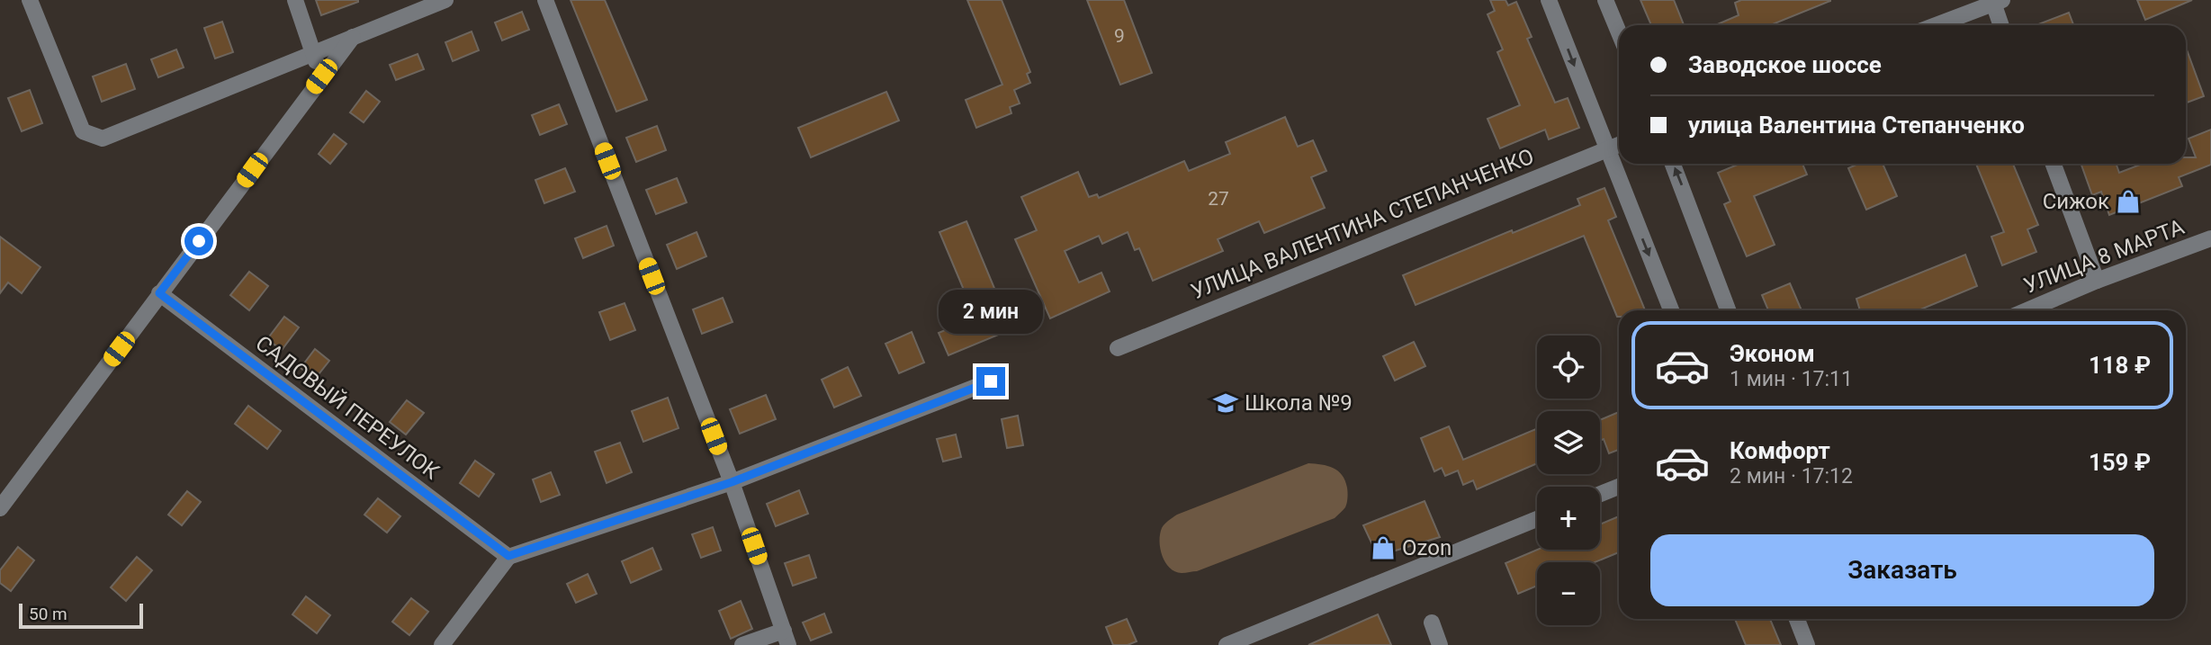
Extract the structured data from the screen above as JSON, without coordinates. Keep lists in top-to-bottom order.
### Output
{
  "streets": {
    "street": ["УЛИЦА ВАЛЕНТИНА СТЕПАНЧЕНКО", "УЛИЦА 8 МАРТА", "САДОВЫЙ ПЕРЕУЛОК"]
  },
  "places": {
    "shop": ["Сижок", "Ozon"],
    "school or university": ["Школа №9"]
  },
  "house_numbers": ["9", "27"],
  "scale_bar": "50 m",
  "page": {
    "banner": ["Заводское шоссе", "улица Валентина Степанченко"],
    "bubble": "2 мин",
    "list": [
      {
        "name": "Эконом",
        "note": "1 мин · 17:11",
        "value": "118 ₽"
      },
      {
        "name": "Комфорт",
        "note": "2 мин · 17:12",
        "value": "159 ₽"
      }
    ],
    "map_buttons": ["+", "−"],
    "buttons": "Заказать",
    "scale": "50 m"
  }
}
